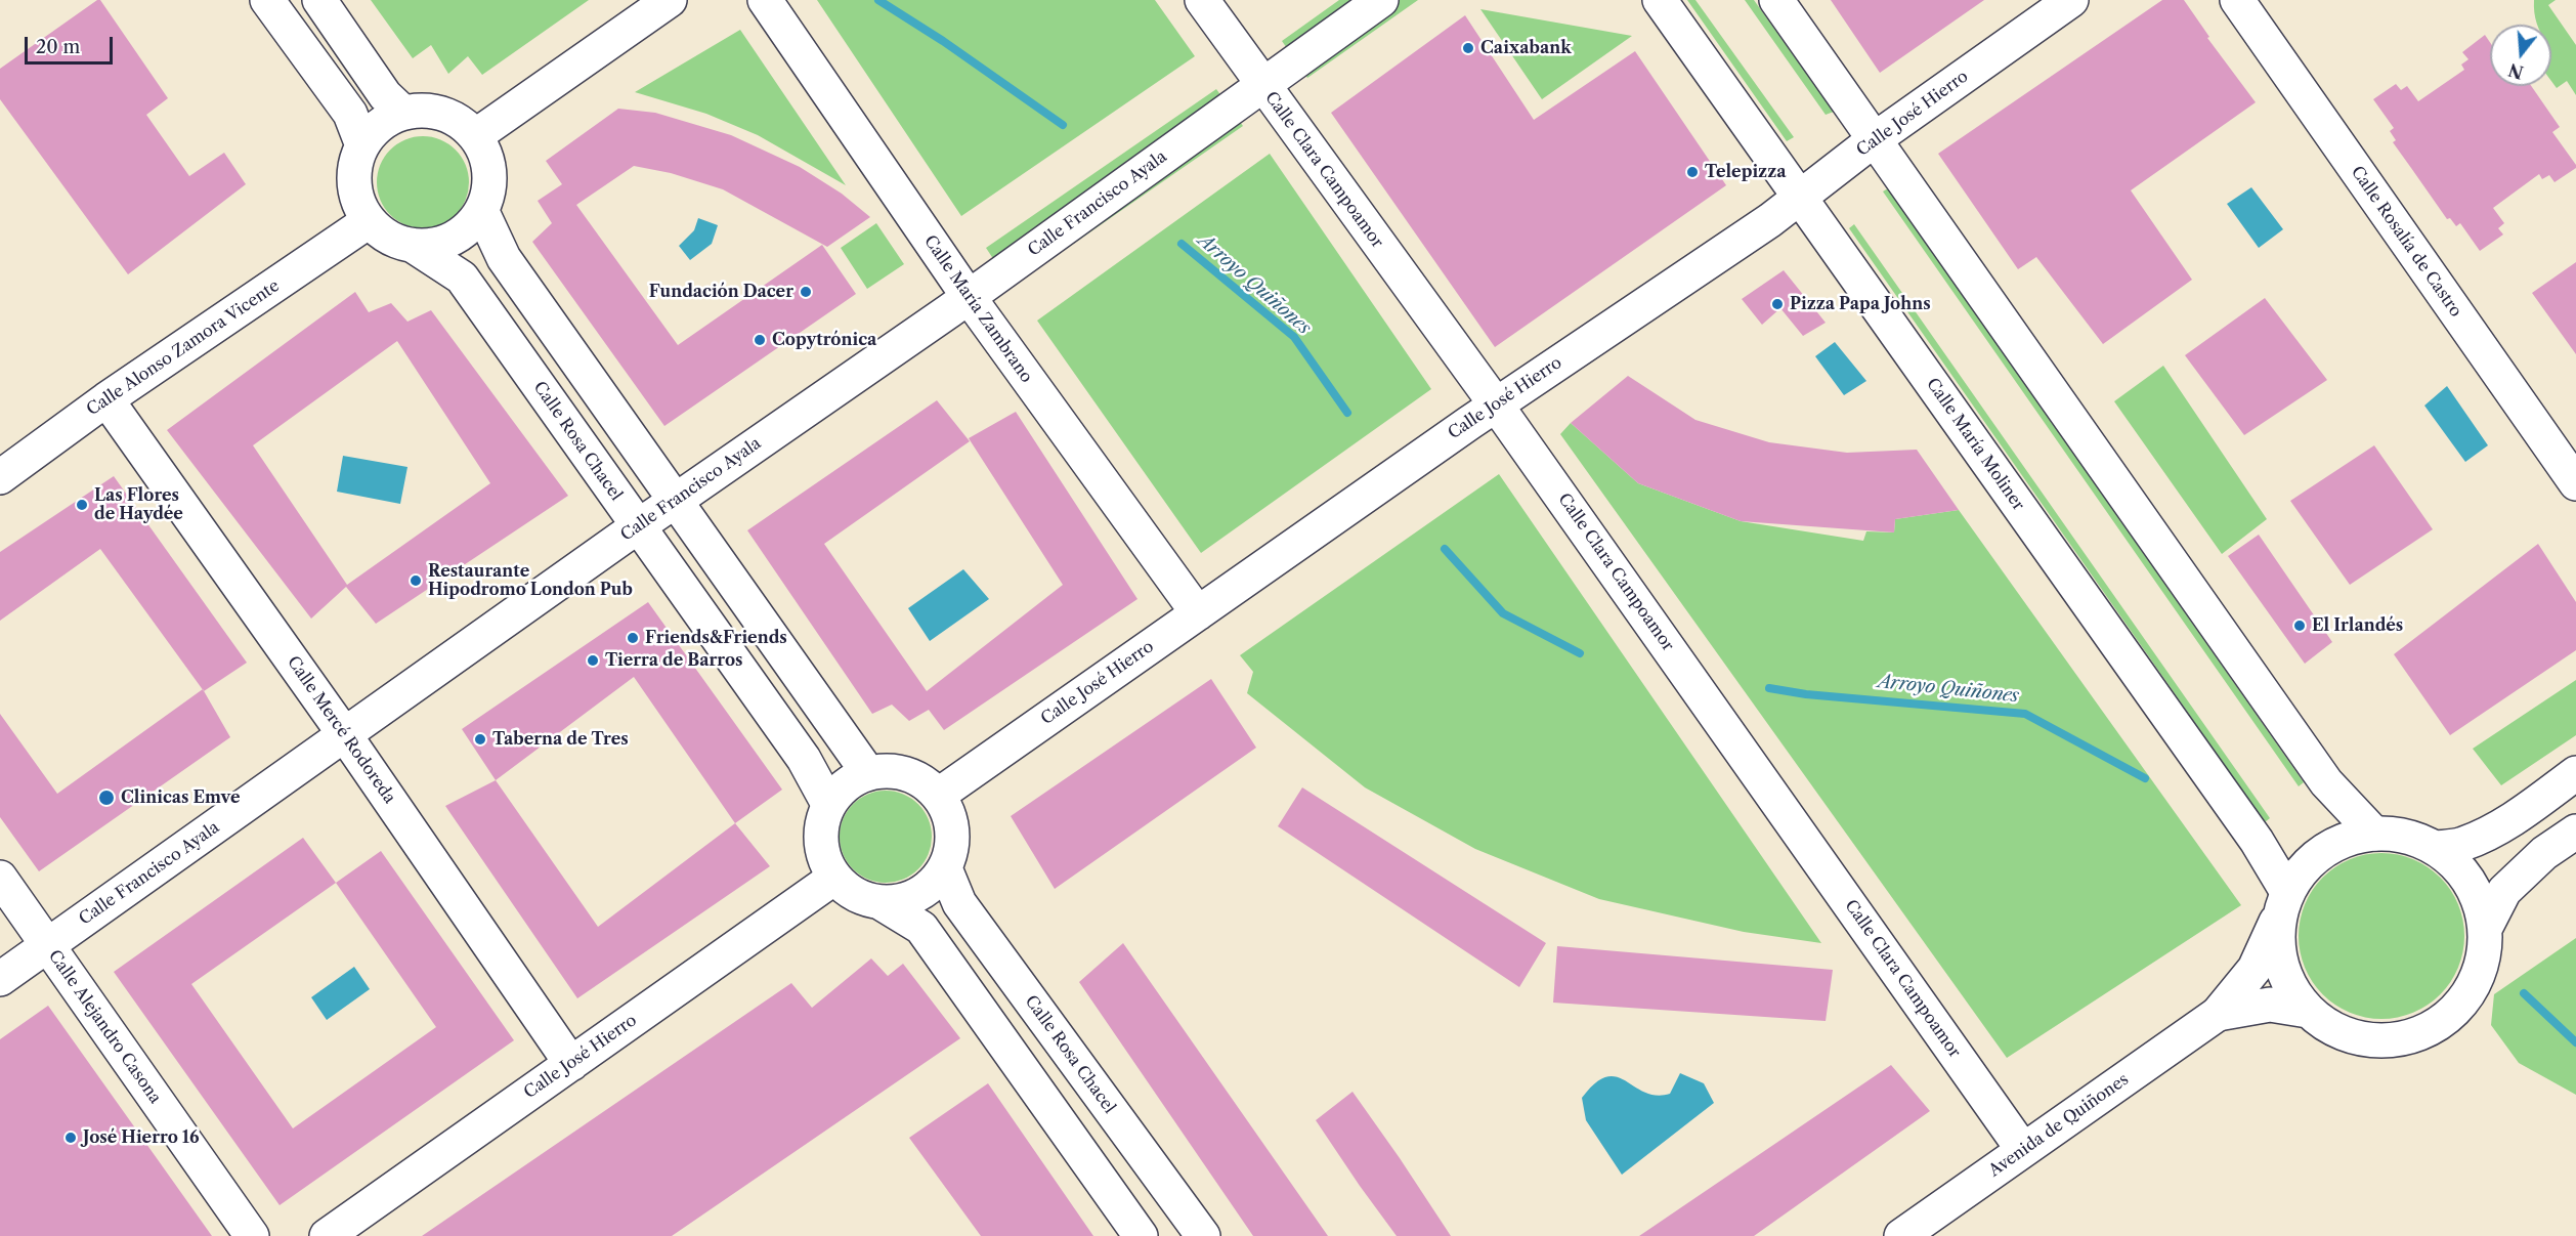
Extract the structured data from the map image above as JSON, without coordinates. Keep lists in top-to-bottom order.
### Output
{
  "streets": {
    "street": [
      "Calle José Hierro",
      "Calle Clara Campoamor",
      "Calle Francisco Ayala",
      "Calle Rosalía de Castro",
      "Calle María Zambrano",
      "Calle Alonso Zamora Vicente",
      "Calle Rosa Chacel",
      "Calle María Moliner",
      "Calle Mercé Rodoreda",
      "Calle Alejandro Casona",
      "Avenida de Quiñones"
    ]
  },
  "crossings": [
    ["Calle José Hierro", "Calle Clara Campoamor"],
    ["Calle José Hierro", "Calle María Zambrano"],
    ["Calle José Hierro", "Calle Rosa Chacel"],
    ["Calle José Hierro", "Calle María Moliner"],
    ["Calle José Hierro", "Calle Mercé Rodoreda"],
    ["Calle Clara Campoamor", "Calle Francisco Ayala"],
    ["Calle Clara Campoamor", "Avenida de Quiñones"],
    ["Calle Francisco Ayala", "Calle María Zambrano"],
    ["Calle Francisco Ayala", "Calle Rosa Chacel"],
    ["Calle Francisco Ayala", "Calle Mercé Rodoreda"],
    ["Calle Francisco Ayala", "Calle Alejandro Casona"],
    ["Calle Alonso Zamora Vicente", "Calle Rosa Chacel"],
    ["Calle Alonso Zamora Vicente", "Calle Mercé Rodoreda"],
    ["Calle María Moliner", "Avenida de Quiñones"]
  ],
  "water": ["Arroyo Quiñones"],
  "places": [
    "Caixabank",
    "Telepizza",
    "Fundación Dacer",
    "Pizza Papa Johns",
    "Copytrónica",
    "Las Flores de Haydée",
    "Restaurante Hipodromo London Pub",
    "El Irlandés",
    "Friends&Friends",
    "Tierra de Barros",
    "Taberna de Tres",
    "Clinicas Emve",
    "José Hierro 16"
  ],
  "scale_bar": "20 m",
  "north": "bottom"
}
